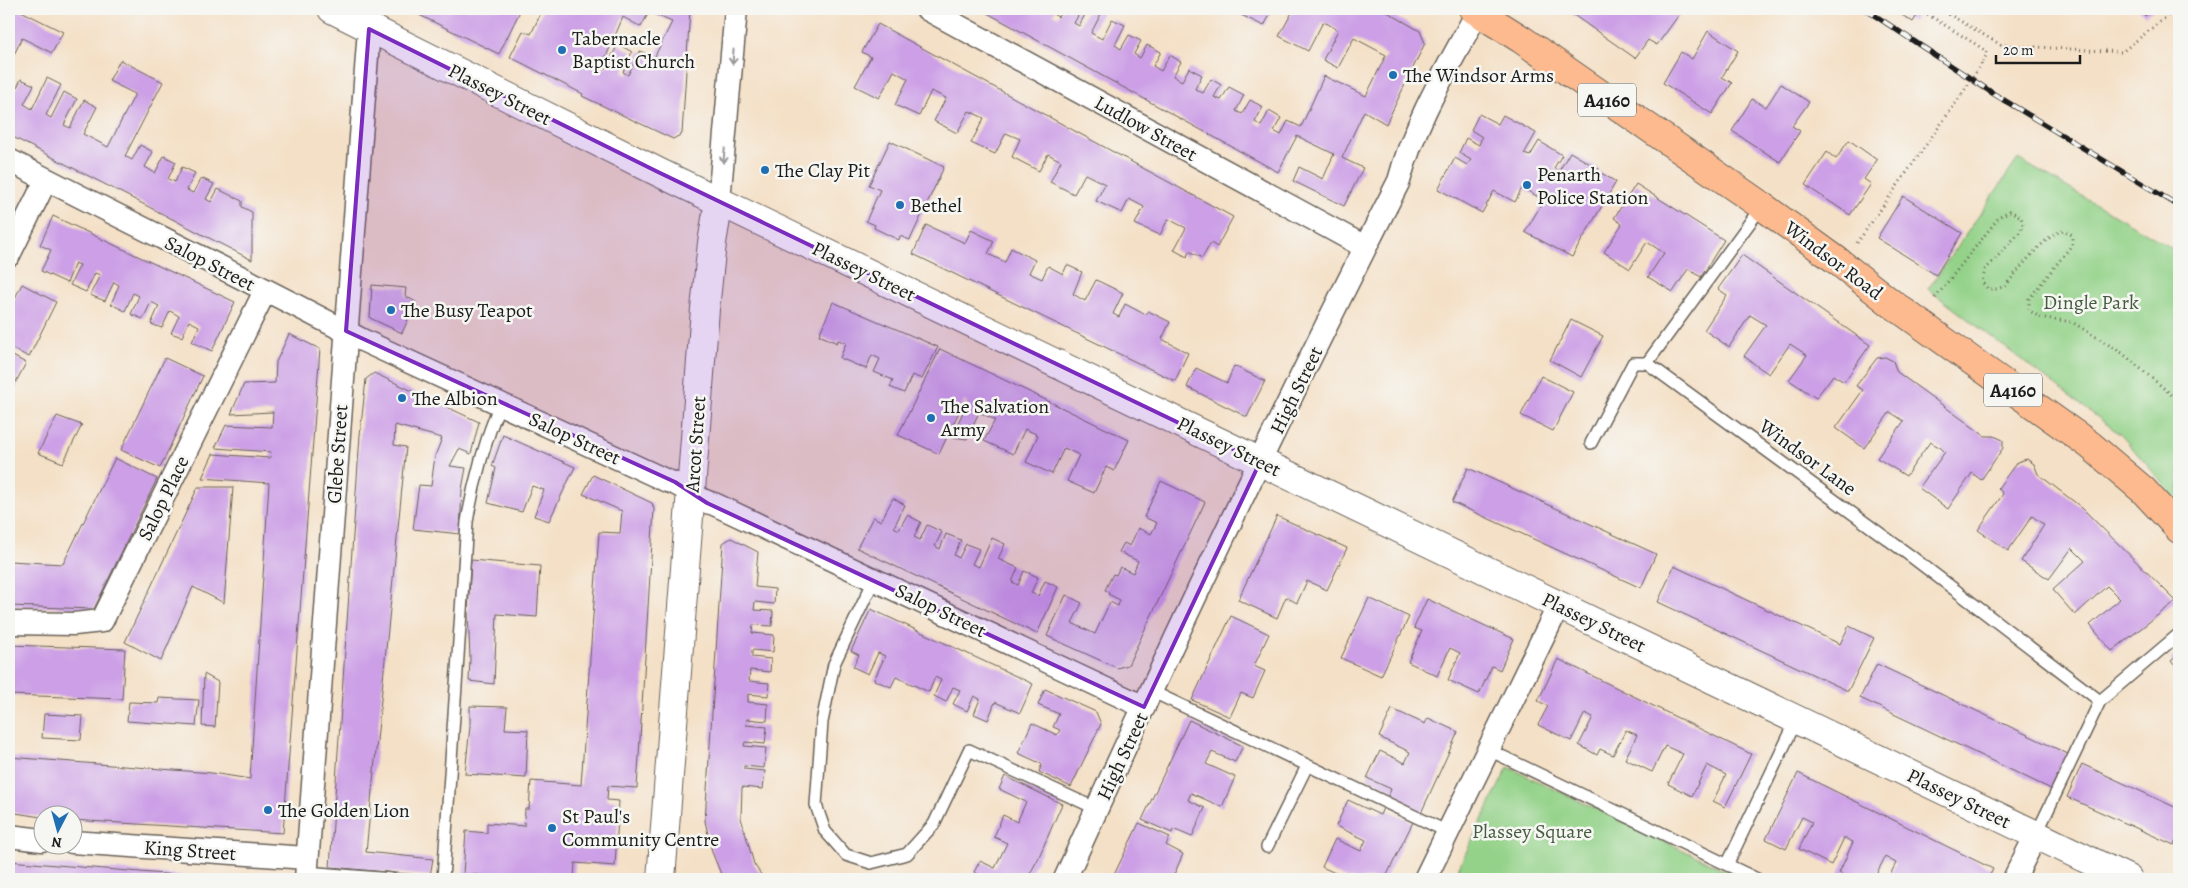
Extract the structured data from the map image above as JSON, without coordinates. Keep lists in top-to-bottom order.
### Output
{
  "streets": {
    "main road": ["A4160", "Windsor Road"],
    "street": [
      "Plassey Street",
      "Ludlow Street",
      "Salop Street",
      "High Street",
      "Arcot Street",
      "Glebe Street",
      "Salop Place",
      "King Street"
    ],
    "lane": ["Windsor Lane"]
  },
  "crossings": [
    ["Plassey Street", "High Street"],
    ["Plassey Street", "Arcot Street"],
    ["Plassey Street", "Glebe Street"],
    ["Ludlow Street", "High Street"],
    ["Windsor Road", "High Street"],
    ["Salop Street", "High Street"],
    ["Salop Street", "Arcot Street"],
    ["Salop Street", "Glebe Street"],
    ["Salop Street", "Salop Place"],
    ["Glebe Street", "King Street"]
  ],
  "parks": ["Dingle Park", "Plassey Square"],
  "places": [
    "Tabernacle Baptist Church",
    "The Windsor Arms",
    "The Clay Pit",
    "Penarth Police Station",
    "Bethel",
    "The Busy Teapot",
    "The Albion",
    "The Salvation Army",
    "The Golden Lion",
    "St Paul's Community Centre"
  ],
  "scale_bar": "20 m",
  "north": "bottom"
}
